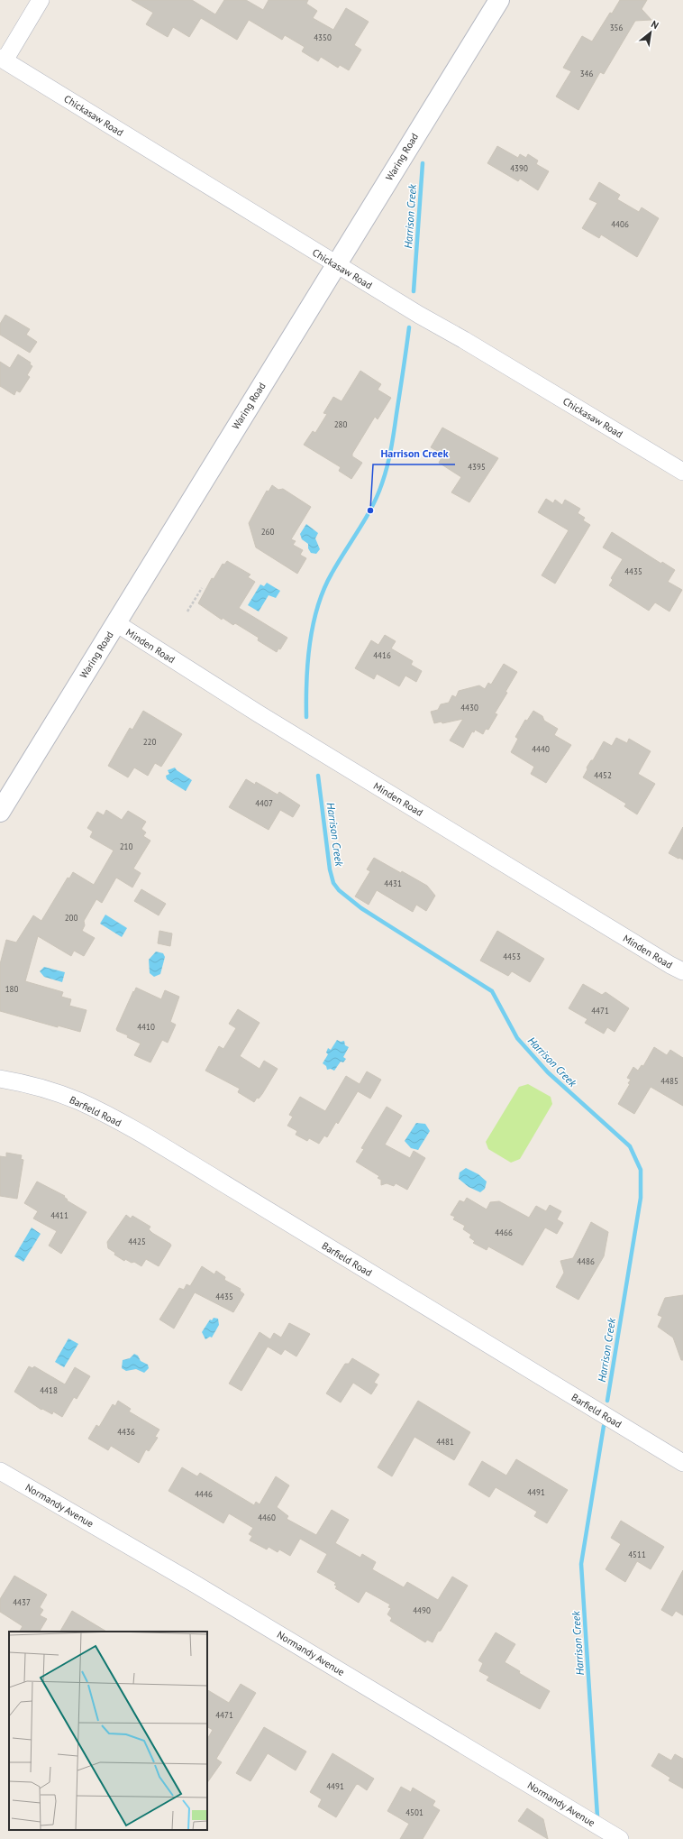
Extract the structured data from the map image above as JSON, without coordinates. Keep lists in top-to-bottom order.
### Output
{
  "streets": {
    "main road": ["Waring Road"],
    "street": [
      "Chickasaw Road",
      "Minden Road",
      "Barfield Road",
      "Normandy Avenue"
    ]
  },
  "crossings": [
    ["Chickasaw Road", "Waring Road"],
    ["Waring Road", "Minden Road"]
  ],
  "water": ["Harrison Creek"],
  "places": ["Harrison Creek"],
  "house_numbers": [
    "356",
    "4350",
    "346",
    "4390",
    "4406",
    "280",
    "4395",
    "260",
    "4435",
    "4416",
    "4430",
    "220",
    "4440",
    "4452",
    "4407",
    "210",
    "4431",
    "200",
    "4453",
    "180",
    "4471",
    "4410",
    "4485",
    "4411",
    "4466",
    "4425",
    "4486",
    "4435",
    "4418",
    "4436",
    "4481",
    "4491",
    "4446",
    "4460",
    "4511",
    "4437",
    "4490",
    "4471",
    "4491",
    "4501"
  ],
  "north": "top right"
}
